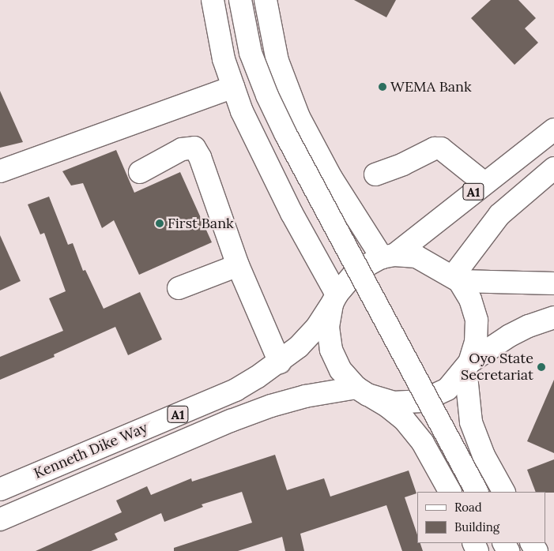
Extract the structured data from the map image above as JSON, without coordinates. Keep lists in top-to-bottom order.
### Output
{
  "streets": {
    "main road": ["A1", "Kenneth Dike Way"]
  },
  "crossings": [
    ["A1", "Kenneth Dike Way"]
  ],
  "places": ["WEMA Bank", "First Bank", "Oyo State Secretariat"],
  "legend": ["Road", "Building"]
}
